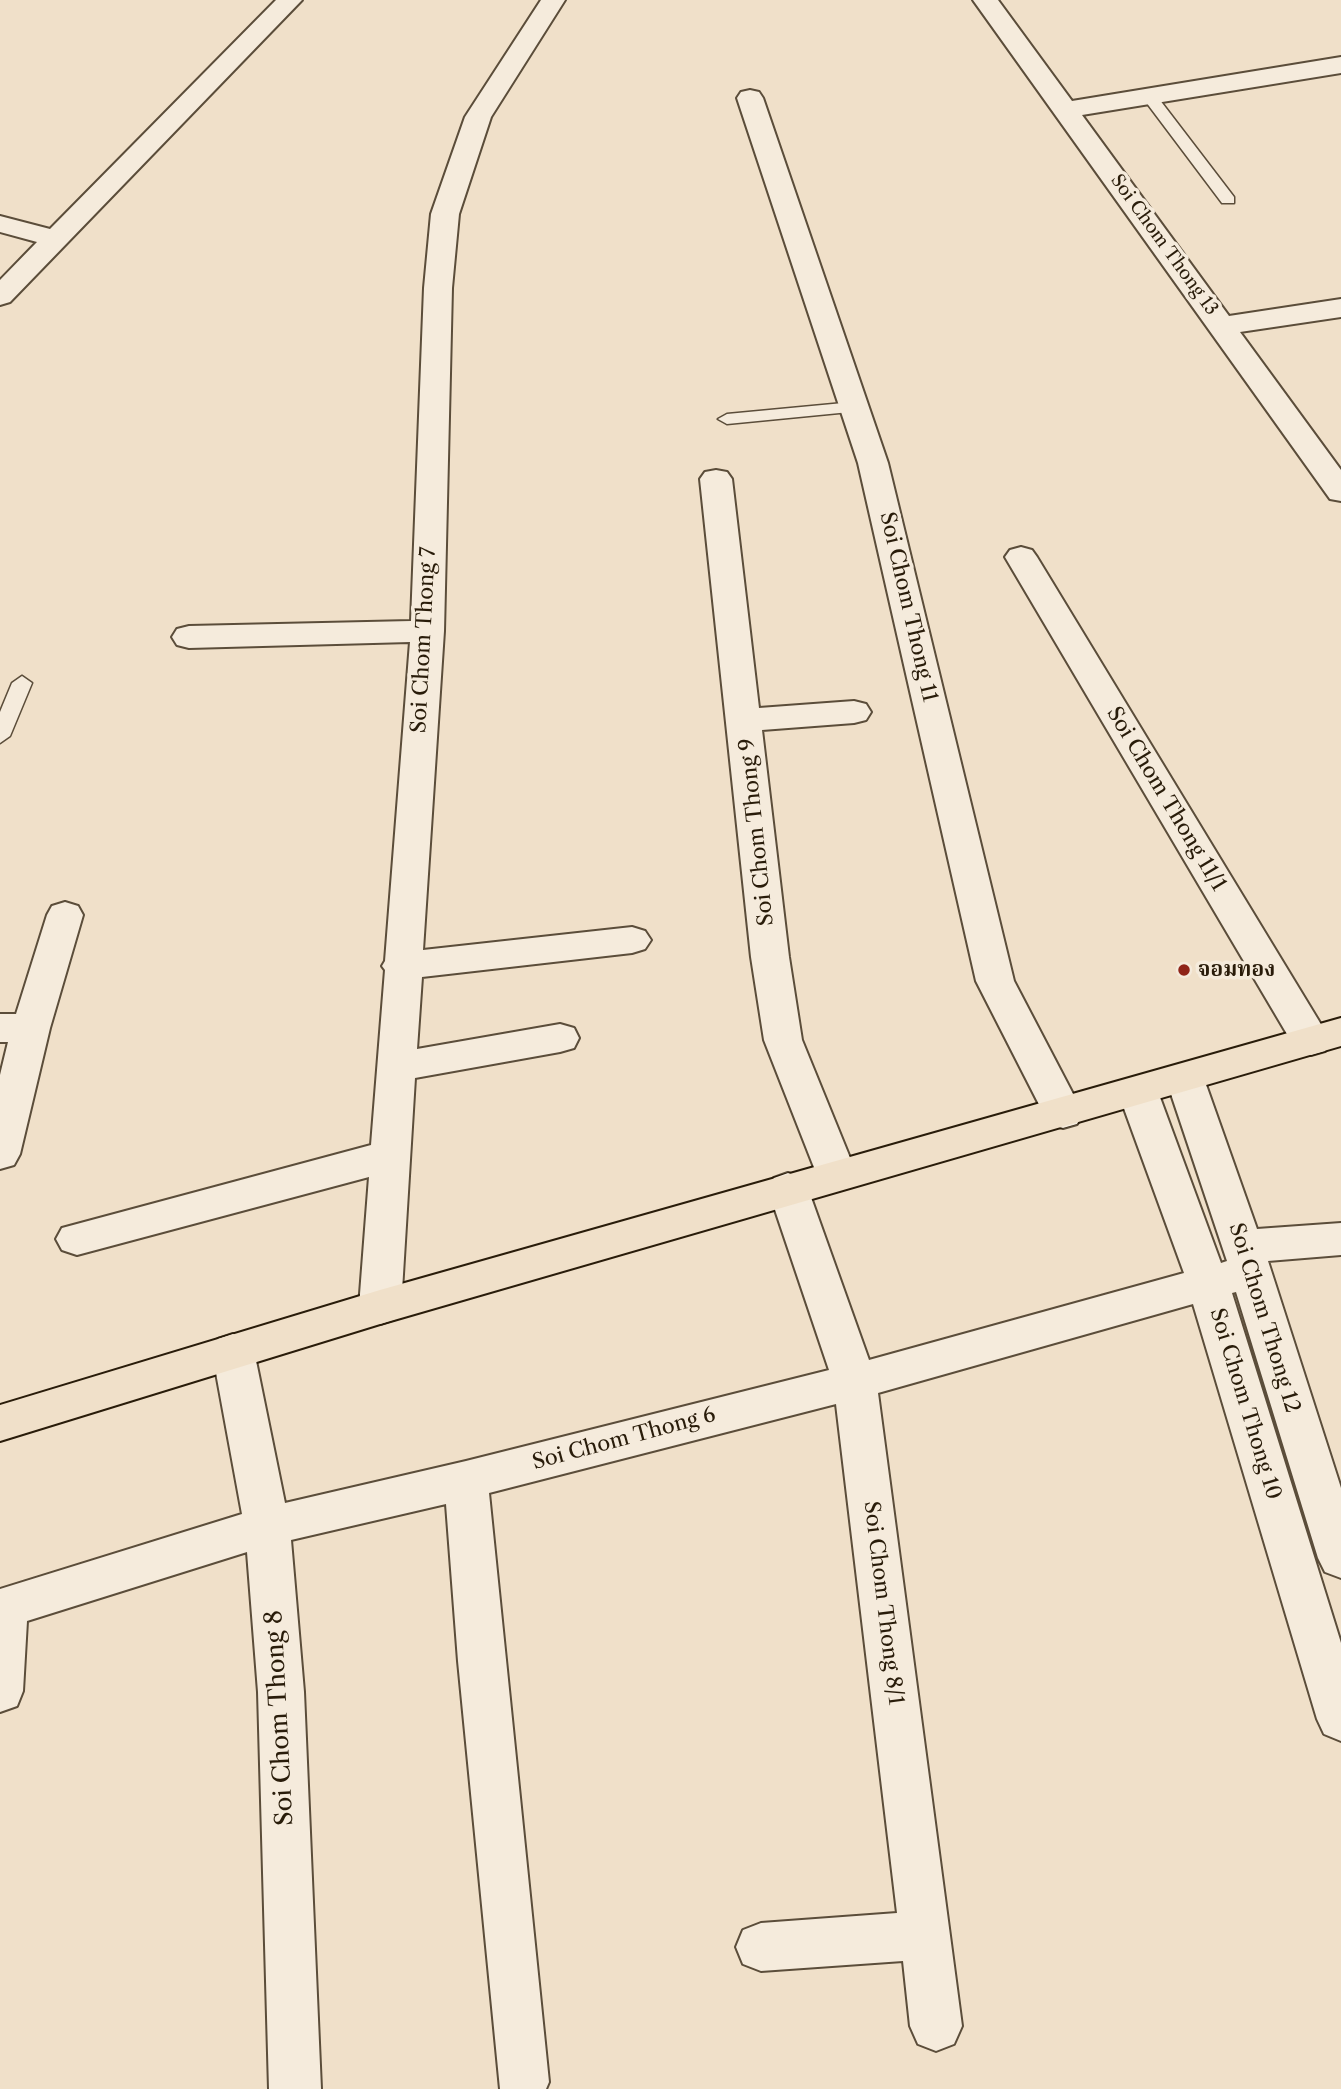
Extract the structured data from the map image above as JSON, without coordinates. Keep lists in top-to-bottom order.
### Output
{
  "streets": {
    "street": [
      "Soi Chom Thong 13",
      "Soi Chom Thong 11",
      "Soi Chom Thong 7",
      "Soi Chom Thong 11/1",
      "Soi Chom Thong 9",
      "Soi Chom Thong 12",
      "Soi Chom Thong 10",
      "Soi Chom Thong 6",
      "Soi Chom Thong 8/1",
      "Soi Chom Thong 8"
    ]
  },
  "crossings": [
    ["Soi Chom Thong 12", "Soi Chom Thong 6"],
    ["Soi Chom Thong 10", "Soi Chom Thong 6"],
    ["Soi Chom Thong 6", "Soi Chom Thong 8/1"],
    ["Soi Chom Thong 6", "Soi Chom Thong 8"]
  ],
  "places": ["จอมทอง"]
}
